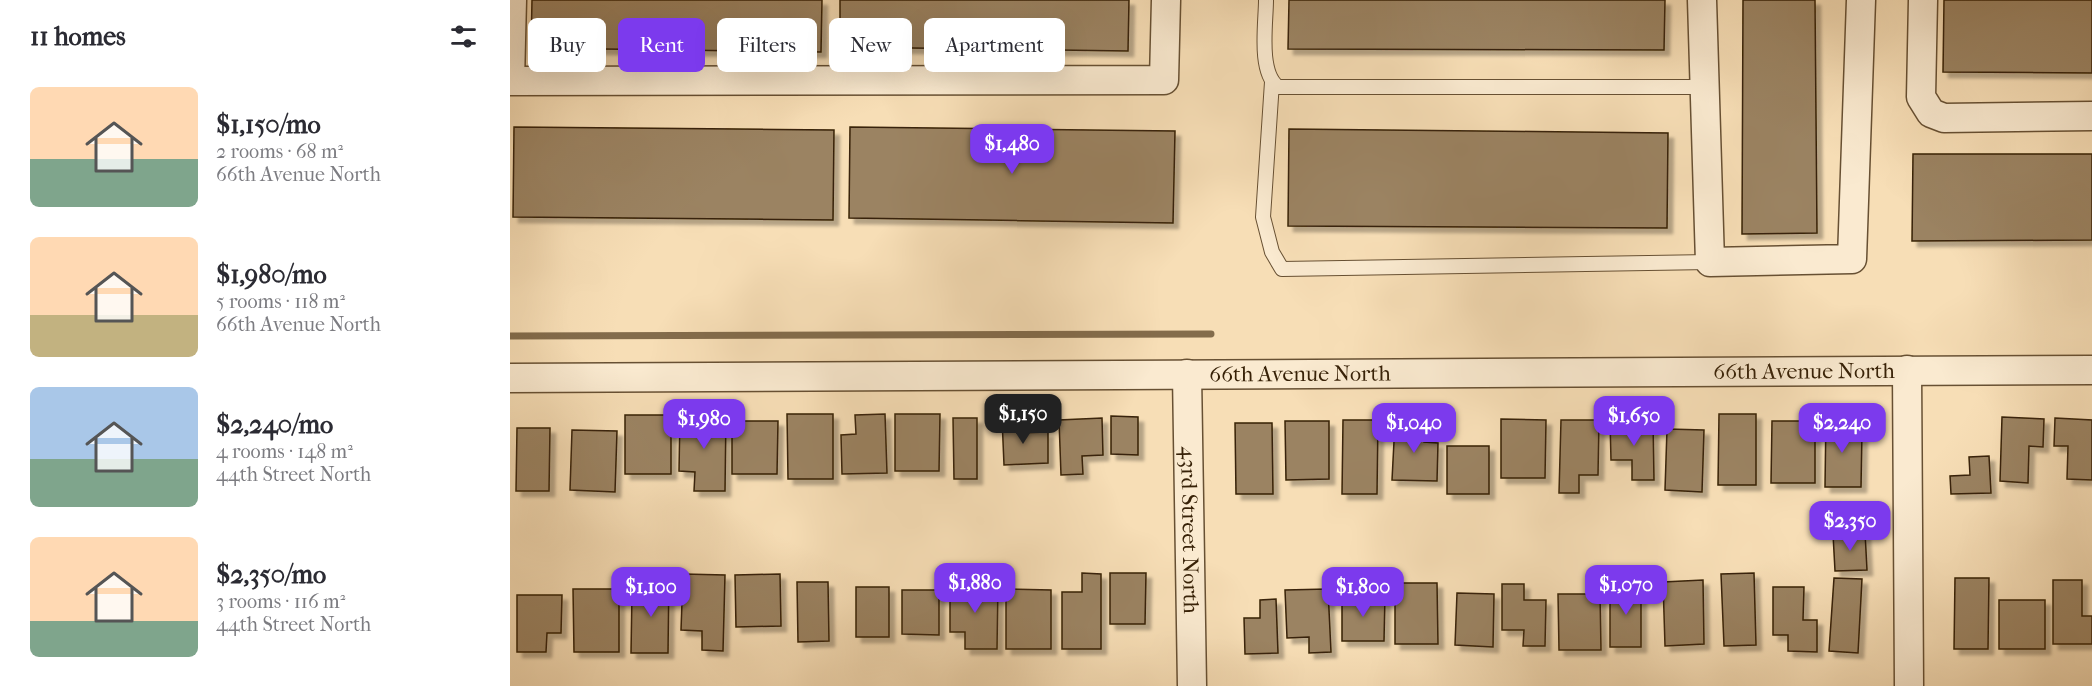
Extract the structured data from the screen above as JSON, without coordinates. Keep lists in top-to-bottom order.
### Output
{
  "streets": {
    "street": ["66th Avenue North", "43rd Street North"]
  },
  "crossings": [
    ["66th Avenue North", "43rd Street North"]
  ],
  "page": {
    "heading": "11 homes",
    "chip": [
      "Buy",
      "Rent",
      "Filters",
      "New",
      "Apartment"
    ],
    "list": [
      {
        "name": "$1,150/mo",
        "note": "2 rooms · 68 m² · 66th Avenue North"
      },
      {
        "name": "$1,980/mo",
        "note": "5 rooms · 118 m² · 66th Avenue North"
      },
      {
        "name": "$2,240/mo",
        "note": "4 rooms · 148 m² · 44th Street North"
      },
      {
        "name": "$2,350/mo",
        "note": "3 rooms · 116 m² · 44th Street North"
      }
    ],
    "price": [
      "$1,480",
      "$1,150",
      "$1,650",
      "$1,980",
      "$1,040",
      "$2,240",
      "$2,350",
      "$1,880",
      "$1,070",
      "$1,100",
      "$1,800"
    ]
  }
}
